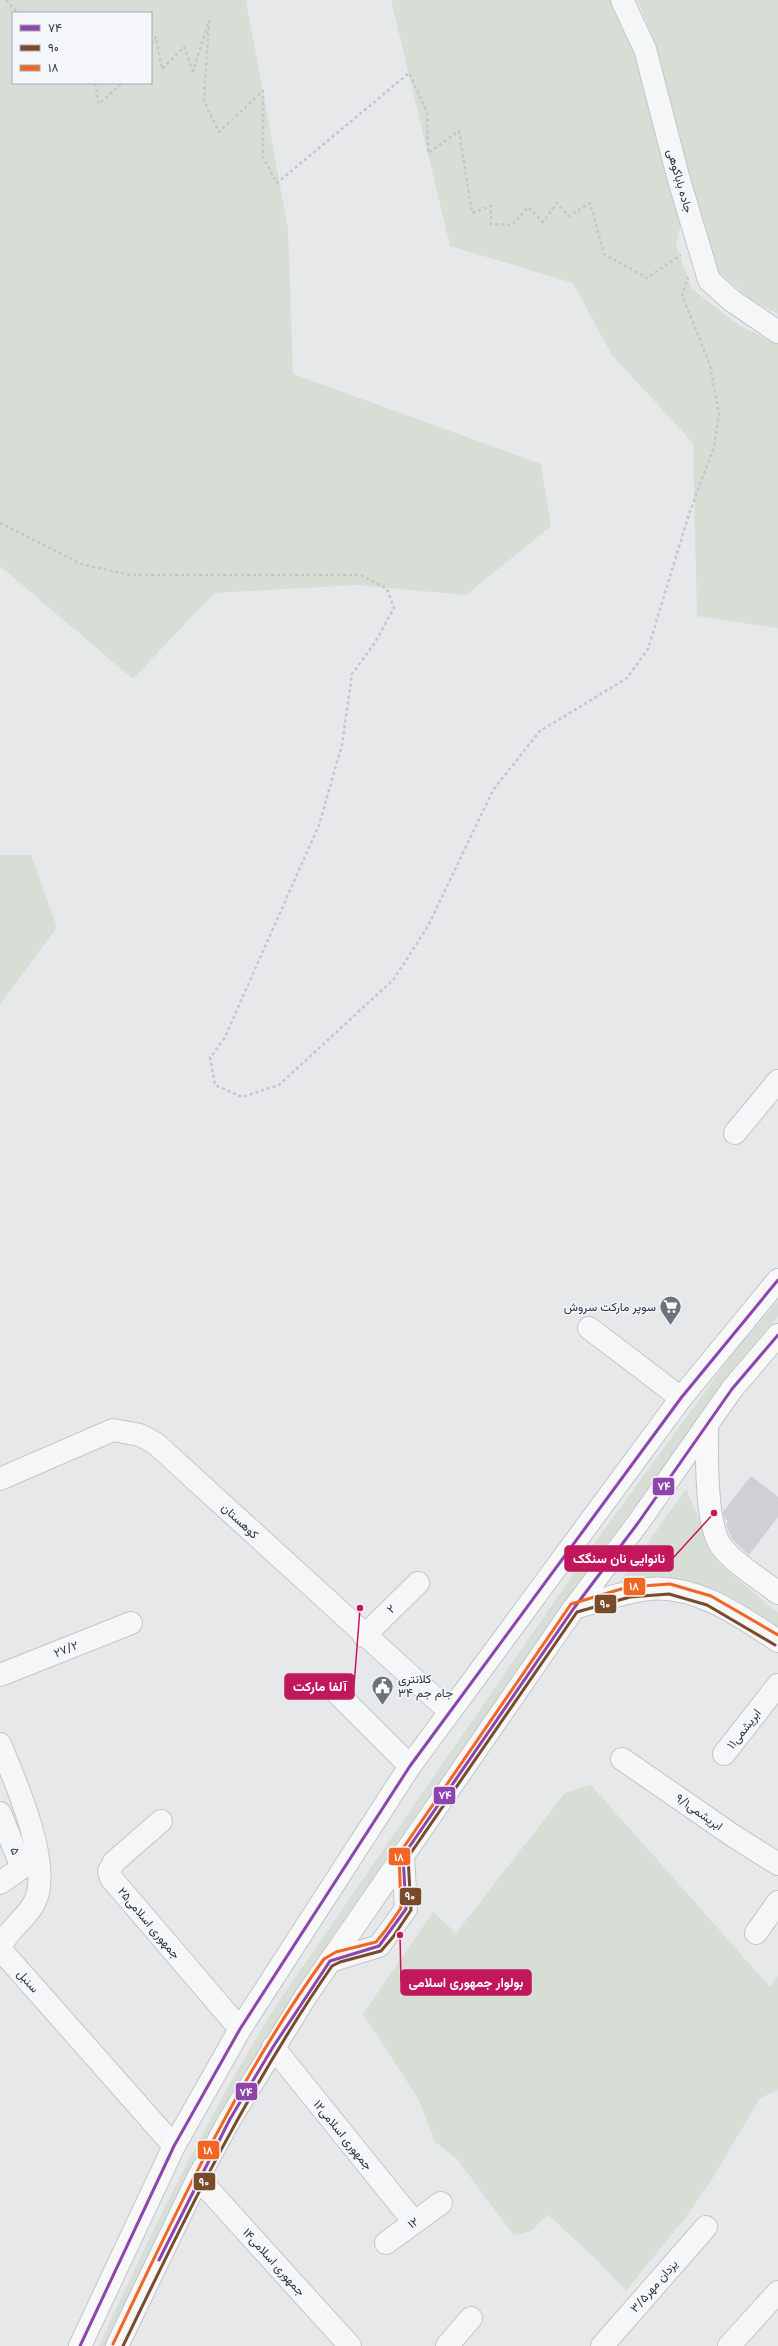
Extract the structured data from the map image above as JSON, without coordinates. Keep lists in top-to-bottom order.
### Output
{
  "streets": {
    "street": [
      "جاده باباکوهی",
      "کوهستان",
      "۲",
      "۲۷/۲",
      "ابریشمی۱۱",
      "۹/۱ابریشمی",
      "۵",
      "جمهوری اسلامی۲۵",
      "سنبل",
      "جمهوری اسلامی۱۲",
      "۱۲",
      "جمهوری اسلامی۱۴",
      "۳/۵یزدان مهر"
    ]
  },
  "crossings": [
    ["کوهستان", "۲"],
    ["۵", "سنبل"],
    ["جمهوری اسلامی۱۲", "۱۲"]
  ],
  "places": {
    "supermarket": ["سوپر مارکت سروش"],
    "other": ["نانوایی نان سنگک", "آلفا مارکت", "بولوار جمهوری اسلامی"],
    "public building": ["کلانتری ۳۴ جام جم"]
  },
  "lines": ["transit line ۷۴", "transit line ۱۸", "transit line ۹۰"],
  "legend": ["۷۴", "۹۰", "۱۸"]
}
